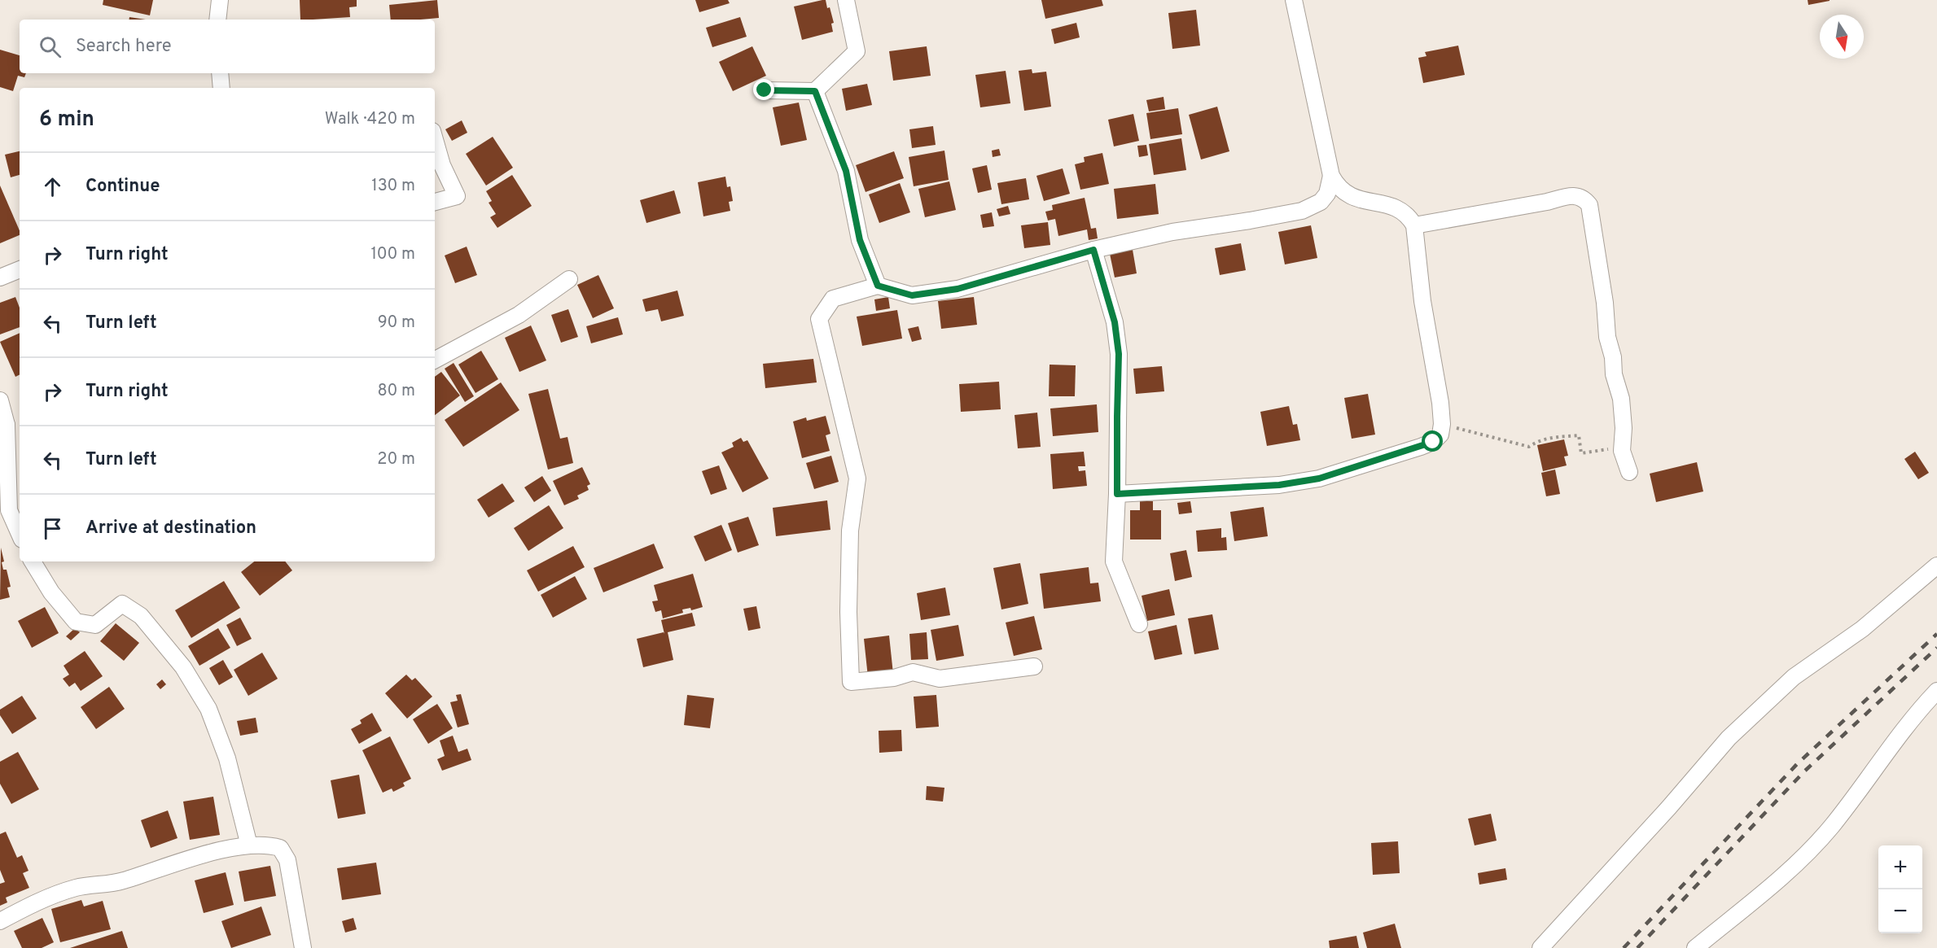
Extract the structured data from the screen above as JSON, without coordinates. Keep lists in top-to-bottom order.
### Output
{
  "north": "bottom",
  "page": {
    "search": "Search here",
    "heading": ["6 min", "Walk · 420 m"],
    "list": [
      ["Continue", "130 m"],
      ["Turn right", "100 m"],
      ["Turn left", "90 m"],
      ["Turn right", "80 m"],
      ["Turn left", "20 m"],
      "Arrive at destination"
    ],
    "map_buttons": ["+", "−"]
  }
}
